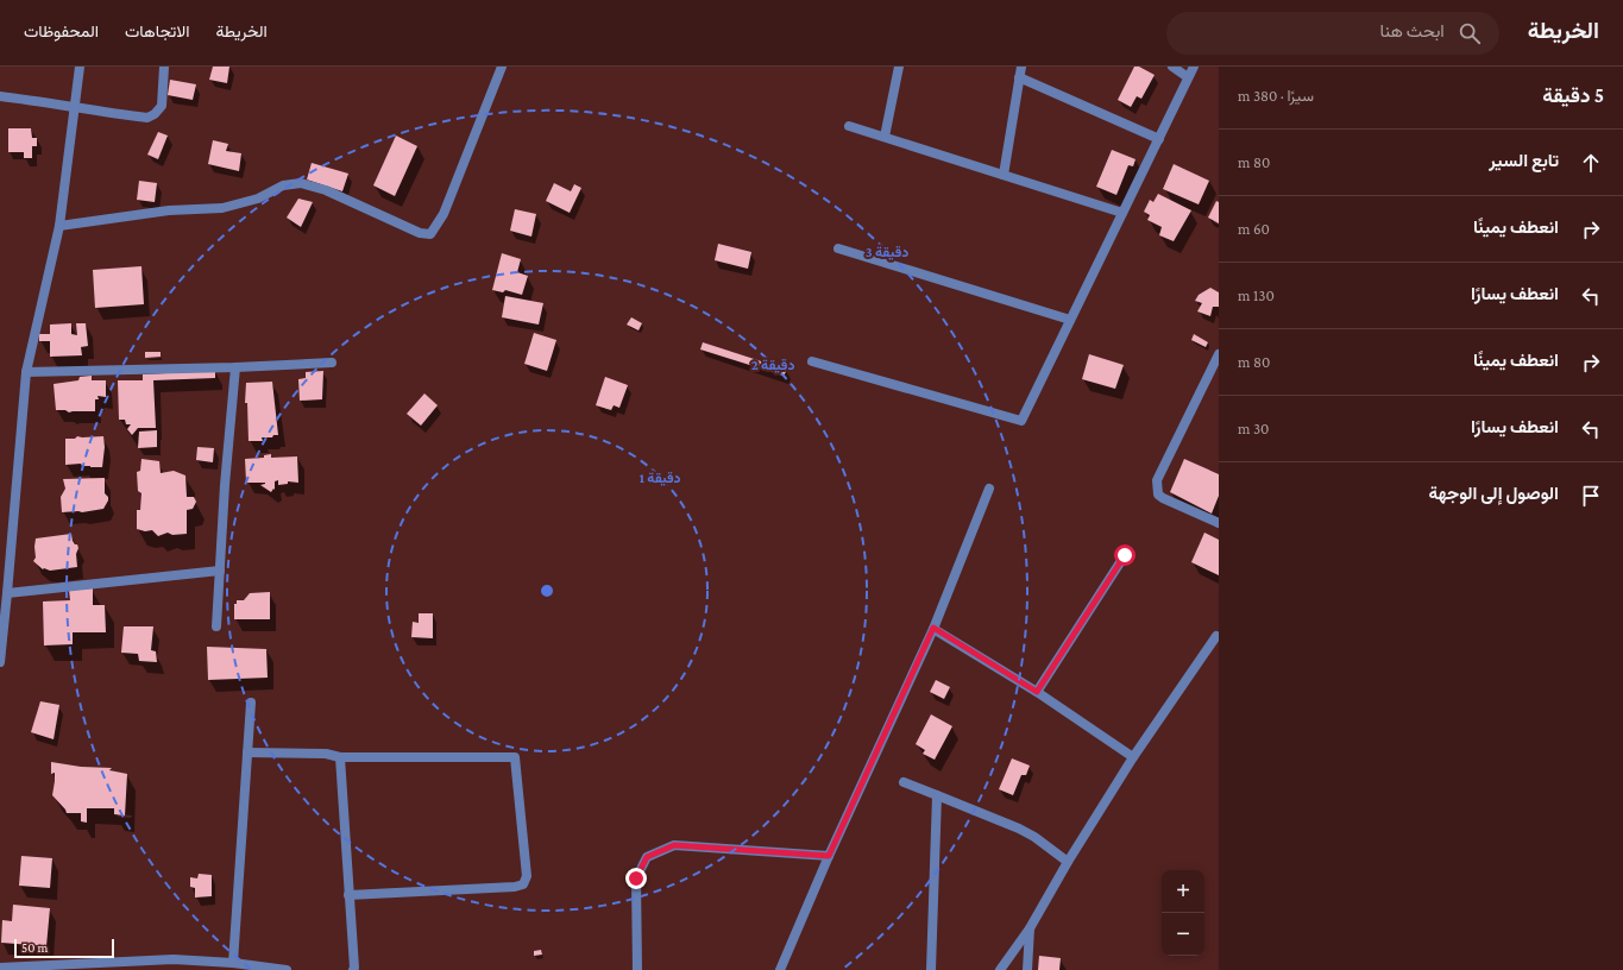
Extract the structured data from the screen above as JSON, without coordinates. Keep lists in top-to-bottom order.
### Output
{
  "scale_bar": "50 m",
  "page": {
    "header": "الخريطة",
    "search": "ابحث هنا",
    "nav": ["الخريطة", "الاتجاهات", "المحفوظات"],
    "heading": ["5 دقيقة", "سيرًا · 380 m"],
    "list": [
      ["تابع السير", "80 m"],
      ["انعطف يمينًا", "60 m"],
      ["انعطف يسارًا", "130 m"],
      ["انعطف يمينًا", "80 m"],
      ["انعطف يسارًا", "30 m"],
      "الوصول إلى الوجهة"
    ],
    "map_buttons": ["+", "−"],
    "scale": "50 m"
  },
  "rings": ["3 دقيقة", "2 دقيقة", "1 دقيقة"]
}
